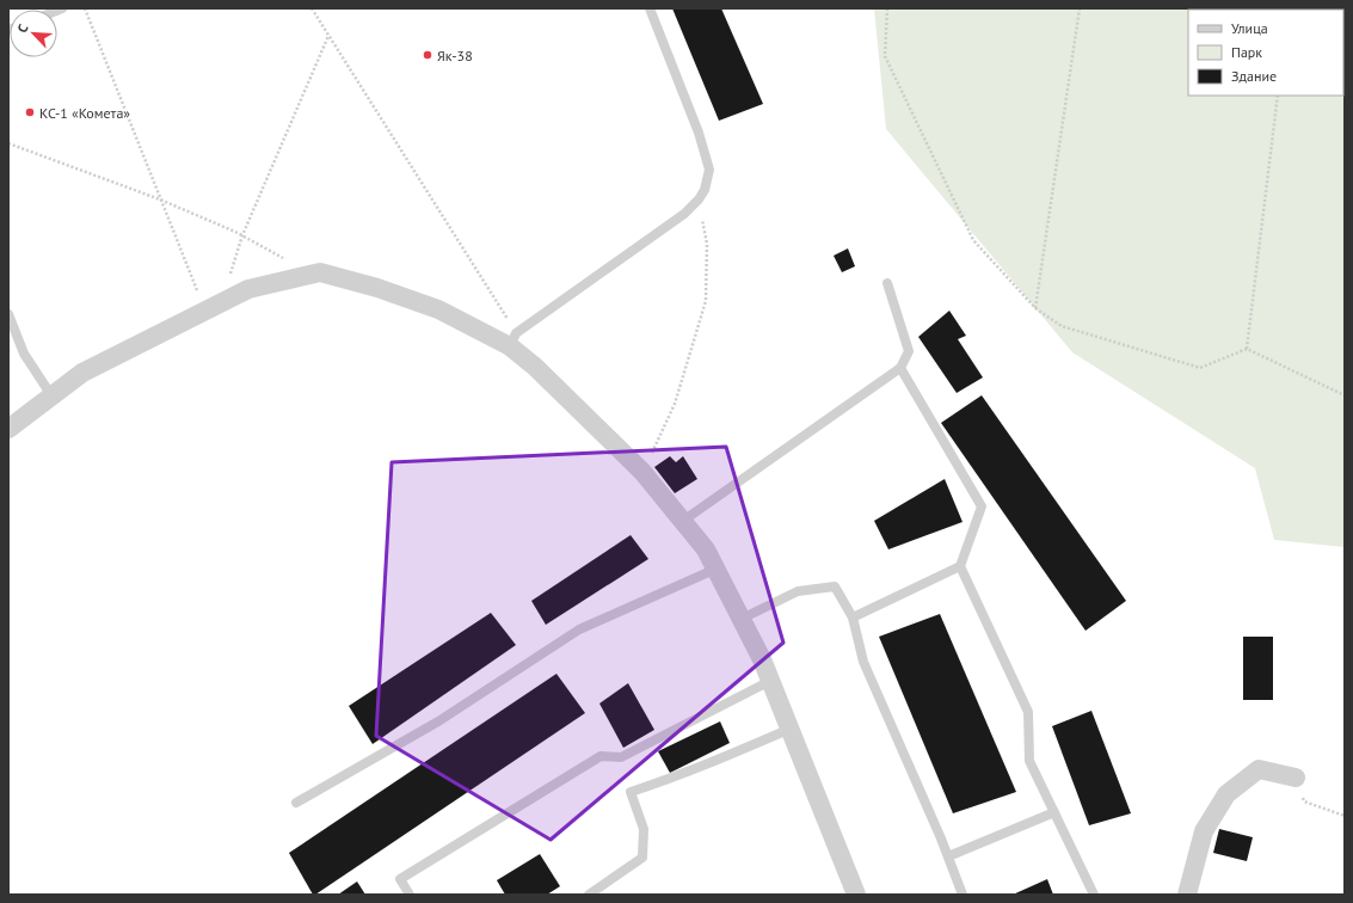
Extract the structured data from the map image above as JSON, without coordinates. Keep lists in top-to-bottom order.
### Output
{
  "places": ["Як-38", "КС-1 «Комета»"],
  "legend": ["Улица", "Парк", "Здание"],
  "north": "top left"
}
